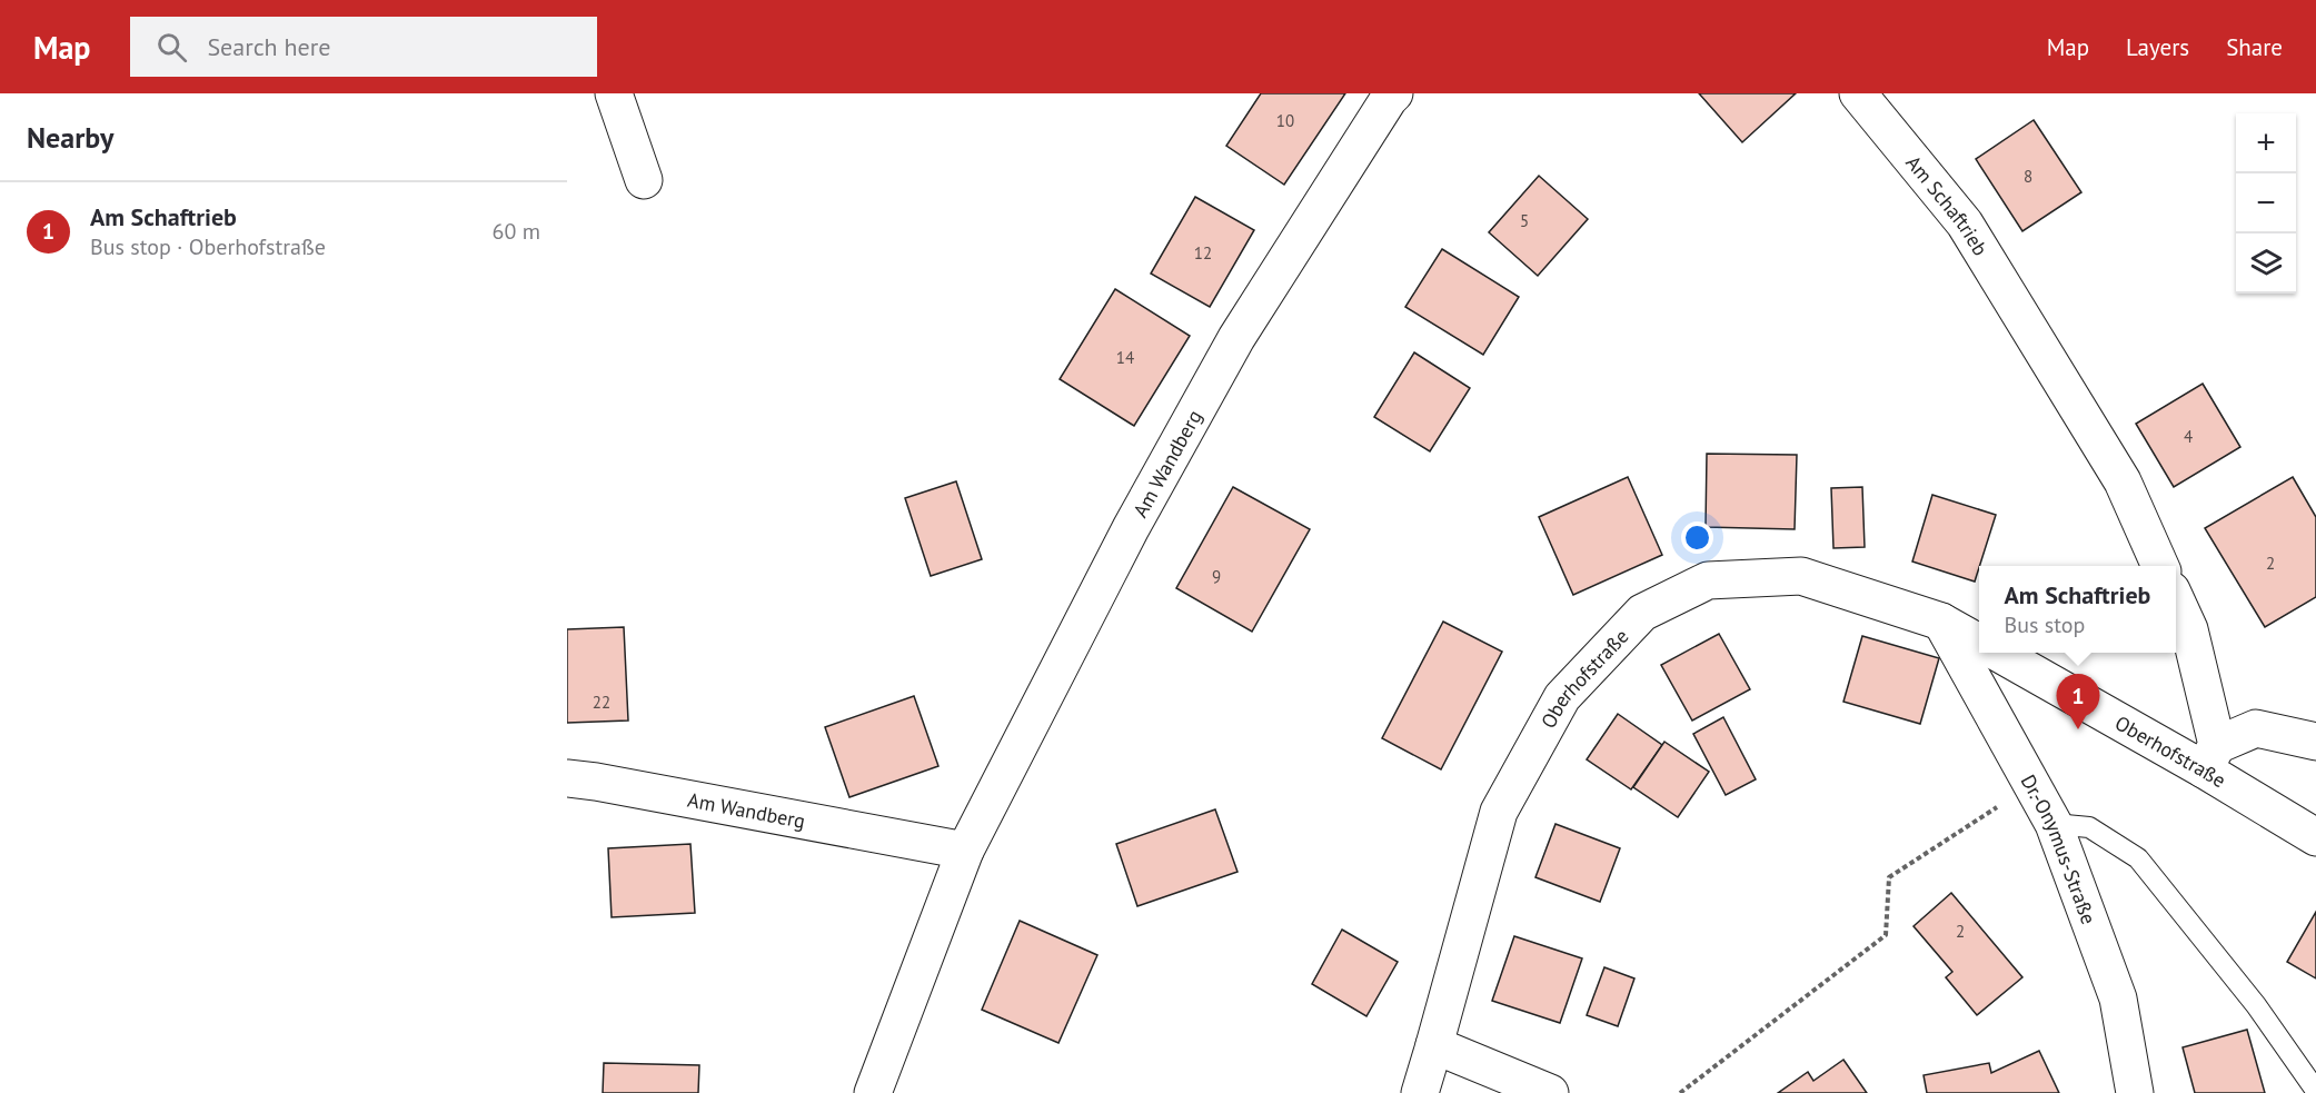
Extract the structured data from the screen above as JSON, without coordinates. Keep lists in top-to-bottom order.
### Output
{
  "streets": {
    "street": [
      "Am Schaftrieb",
      "Am Wandberg",
      "Oberhofstraße",
      "Dr.-Onymus-Straße"
    ]
  },
  "crossings": [
    ["Oberhofstraße", "Dr.-Onymus-Straße"]
  ],
  "house_numbers": [
    "10",
    "8",
    "5",
    "12",
    "14",
    "4",
    "2",
    "9",
    "22",
    "2"
  ],
  "page": {
    "header": "Map",
    "search": "Search here",
    "nav": ["Map", "Layers", "Share"],
    "heading": "Nearby",
    "map_buttons": ["+", "−"],
    "list": [
      {
        "mark": "1",
        "name": "Am Schaftrieb",
        "note": "Bus stop · Oberhofstraße",
        "value": "60 m"
      }
    ],
    "popup": ["Am Schaftrieb", "Bus stop"],
    "pins": "1"
  }
}
